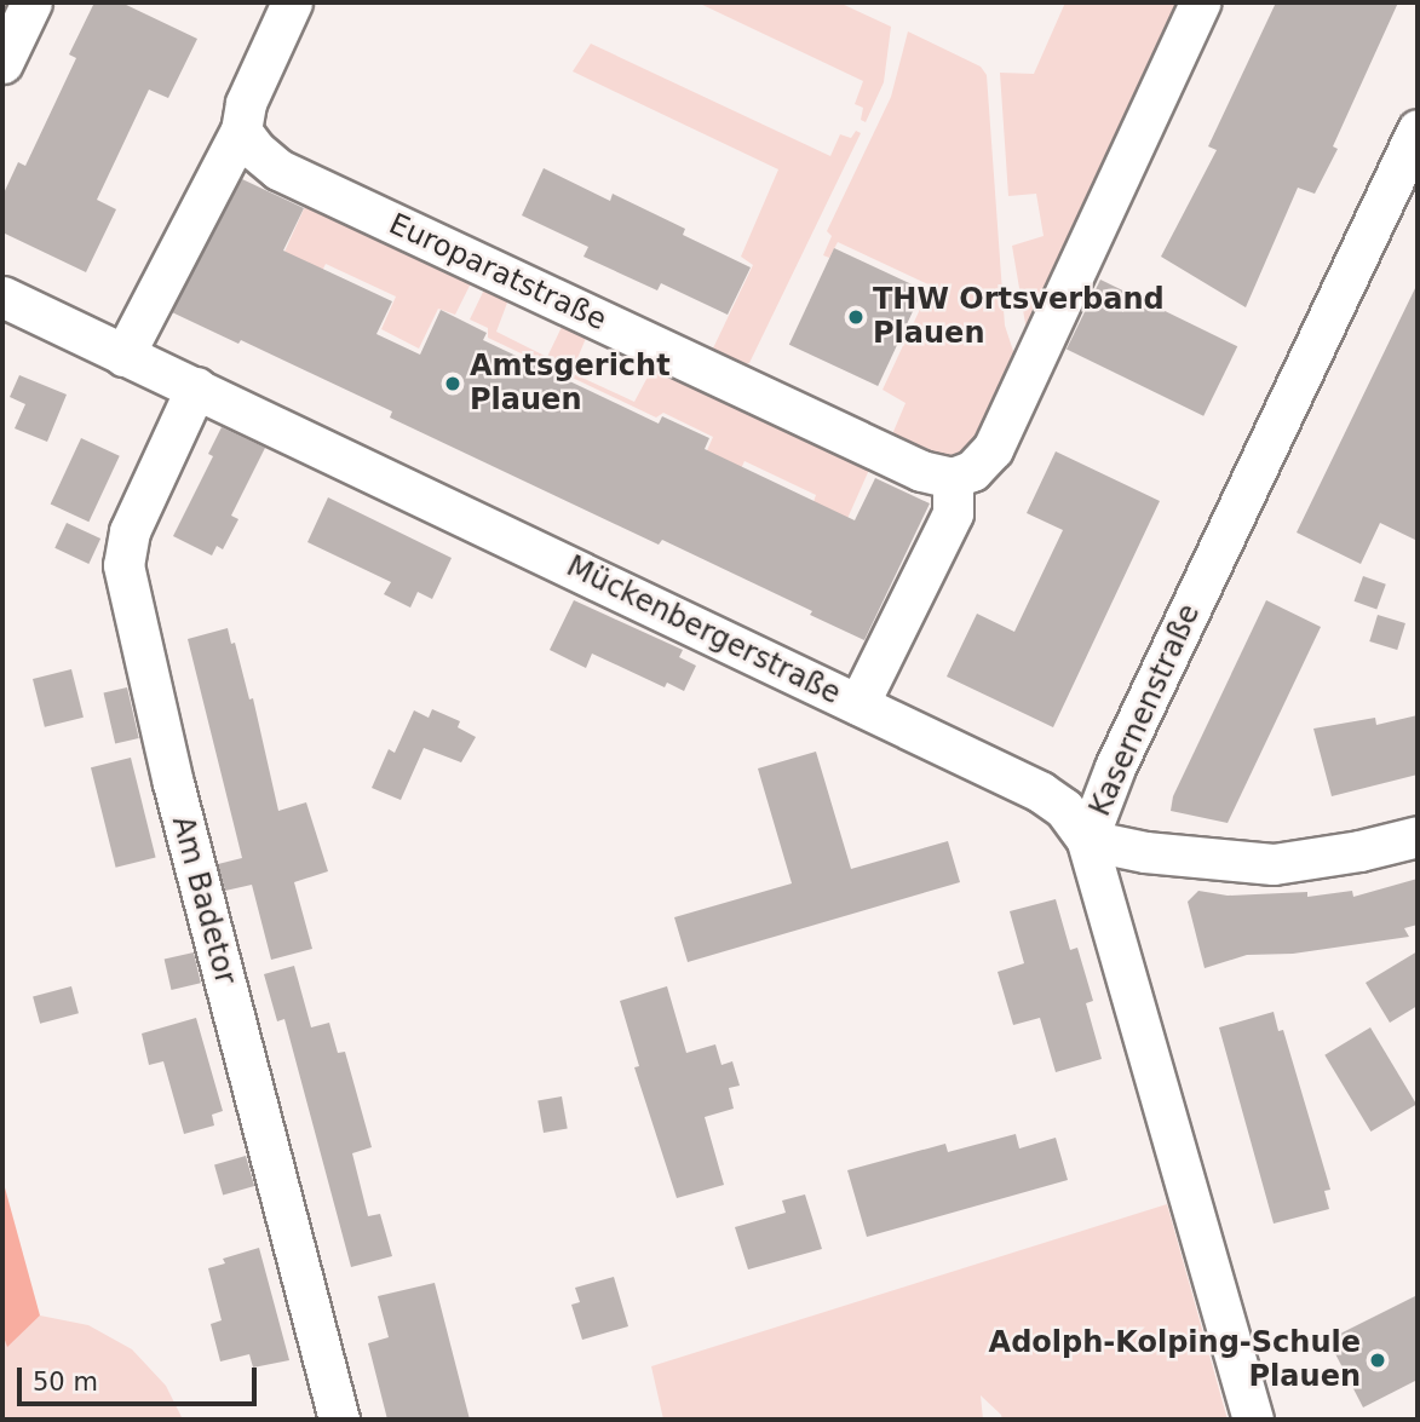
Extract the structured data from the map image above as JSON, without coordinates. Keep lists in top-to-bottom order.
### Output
{
  "streets": {
    "street": [
      "Europaratstraße",
      "Mückenbergerstraße",
      "Kasernenstraße",
      "Am Badetor"
    ]
  },
  "crossings": [
    ["Mückenbergerstraße", "Kasernenstraße"],
    ["Mückenbergerstraße", "Am Badetor"]
  ],
  "places": ["THW Ortsverband Plauen", "Amtsgericht Plauen", "Adolph-Kolping-Schule Plauen"],
  "scale_bar": "50 m"
}
